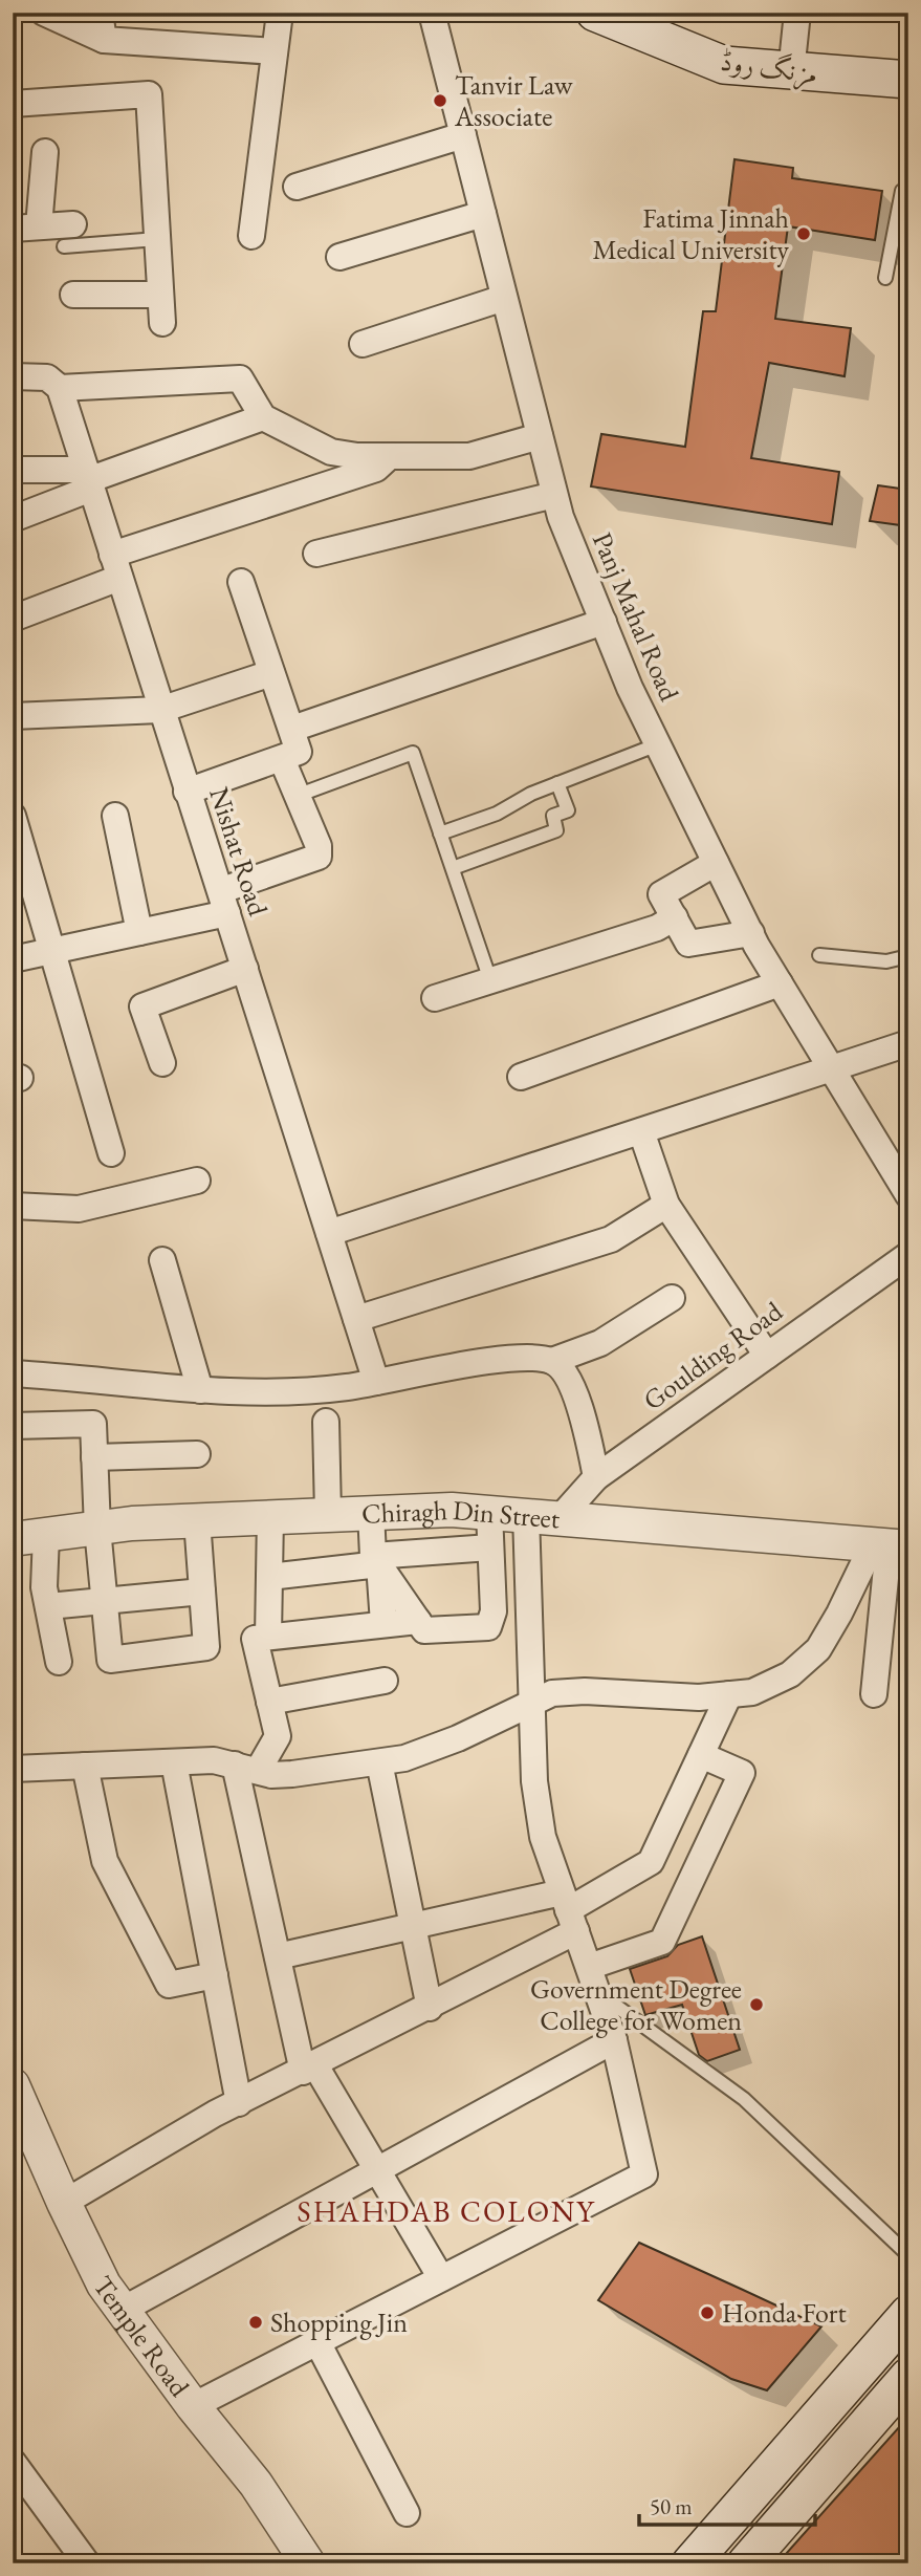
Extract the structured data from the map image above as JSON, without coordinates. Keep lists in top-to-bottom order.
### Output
{
  "streets": {
    "main road": ["مزنگ روڈ"],
    "street": [
      "Panj Mahal Road",
      "Nishat Road",
      "Goulding Road",
      "Chiragh Din Street",
      "Temple Road"
    ]
  },
  "crossings": [
    ["Goulding Road", "Chiragh Din Street"]
  ],
  "districts": ["SHAHDAB COLONY"],
  "places": [
    "Tanvir Law Associate",
    "Fatima Jinnah Medical University",
    "Government Degree College for Women",
    "Honda Fort",
    "Shopping Jin"
  ],
  "scale_bar": "50 m"
}
